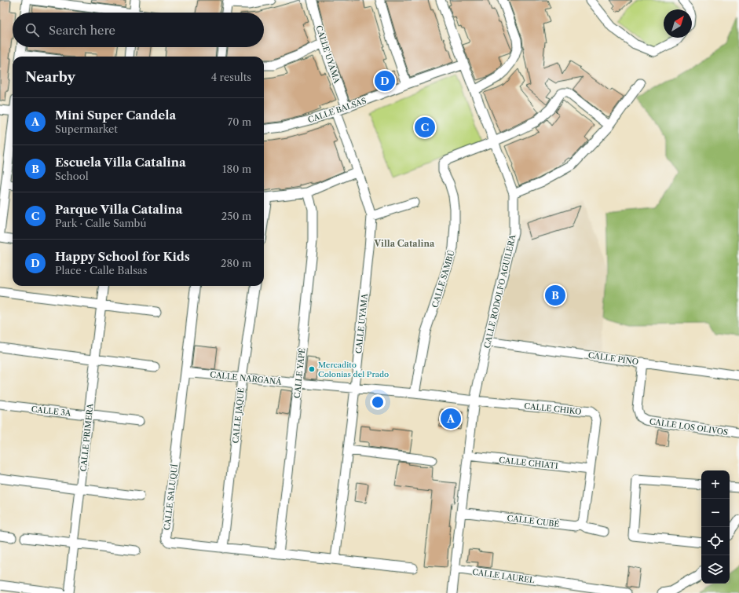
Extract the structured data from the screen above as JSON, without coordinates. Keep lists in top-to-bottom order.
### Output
{
  "streets": {
    "street": [
      "CALLE UYAMA",
      "CALLE BALSAS",
      "CALLE SAMBÚ",
      "CALLE RODOLFO AGUILERA",
      "CALLE PINO",
      "CALLE YAPÉ",
      "CALLE NARGANÁ",
      "CALLE CHIKO",
      "CALLE 3A",
      "CALLE JAQUÉ",
      "CALLE LOS OLIVOS",
      "CALLE PRIMERA",
      "CALLE CHIATI",
      "CALLE SALUQUÍ",
      "CALLE CUBÉ",
      "CALLE LAUREL"
    ]
  },
  "crossings": [
    ["CALLE UYAMA", "CALLE BALSAS"],
    ["CALLE UYAMA", "CALLE NARGANÁ"],
    ["CALLE UYAMA", "CALLE SALUQUÍ"],
    ["CALLE BALSAS", "CALLE RODOLFO AGUILERA"],
    ["CALLE SAMBÚ", "CALLE RODOLFO AGUILERA"],
    ["CALLE SAMBÚ", "CALLE NARGANÁ"],
    ["CALLE RODOLFO AGUILERA", "CALLE PINO"],
    ["CALLE RODOLFO AGUILERA", "CALLE NARGANÁ"],
    ["CALLE RODOLFO AGUILERA", "CALLE CHIKO"],
    ["CALLE RODOLFO AGUILERA", "CALLE CHIATI"],
    ["CALLE RODOLFO AGUILERA", "CALLE CUBÉ"],
    ["CALLE RODOLFO AGUILERA", "CALLE LAUREL"],
    ["CALLE PINO", "CALLE LOS OLIVOS"],
    ["CALLE YAPÉ", "CALLE NARGANÁ"],
    ["CALLE YAPÉ", "CALLE SALUQUÍ"],
    ["CALLE NARGANÁ", "CALLE CHIKO"],
    ["CALLE NARGANÁ", "CALLE JAQUÉ"],
    ["CALLE NARGANÁ", "CALLE SALUQUÍ"],
    ["CALLE CHIKO", "CALLE CHIATI"],
    ["CALLE CHIKO", "CALLE CUBÉ"],
    ["CALLE 3A", "CALLE PRIMERA"],
    ["CALLE JAQUÉ", "CALLE SALUQUÍ"]
  ],
  "districts": ["Villa Catalina"],
  "places": ["Mercadito Colonias del Prado"],
  "north": "top right",
  "page": {
    "search": "Search here",
    "heading": ["Nearby", "4 results"],
    "pins": [
      "D",
      "C",
      "B",
      "A"
    ],
    "list": [
      {
        "mark": "A",
        "name": "Mini Super Candela",
        "note": "Supermarket",
        "value": "70 m"
      },
      {
        "mark": "B",
        "name": "Escuela Villa Catalina",
        "note": "School",
        "value": "180 m"
      },
      {
        "mark": "C",
        "name": "Parque Villa Catalina",
        "note": "Park · Calle Sambú",
        "value": "250 m"
      },
      {
        "mark": "D",
        "name": "Happy School for Kids",
        "note": "Place · Calle Balsas",
        "value": "280 m"
      }
    ],
    "map_buttons": ["+", "−"]
  }
}
